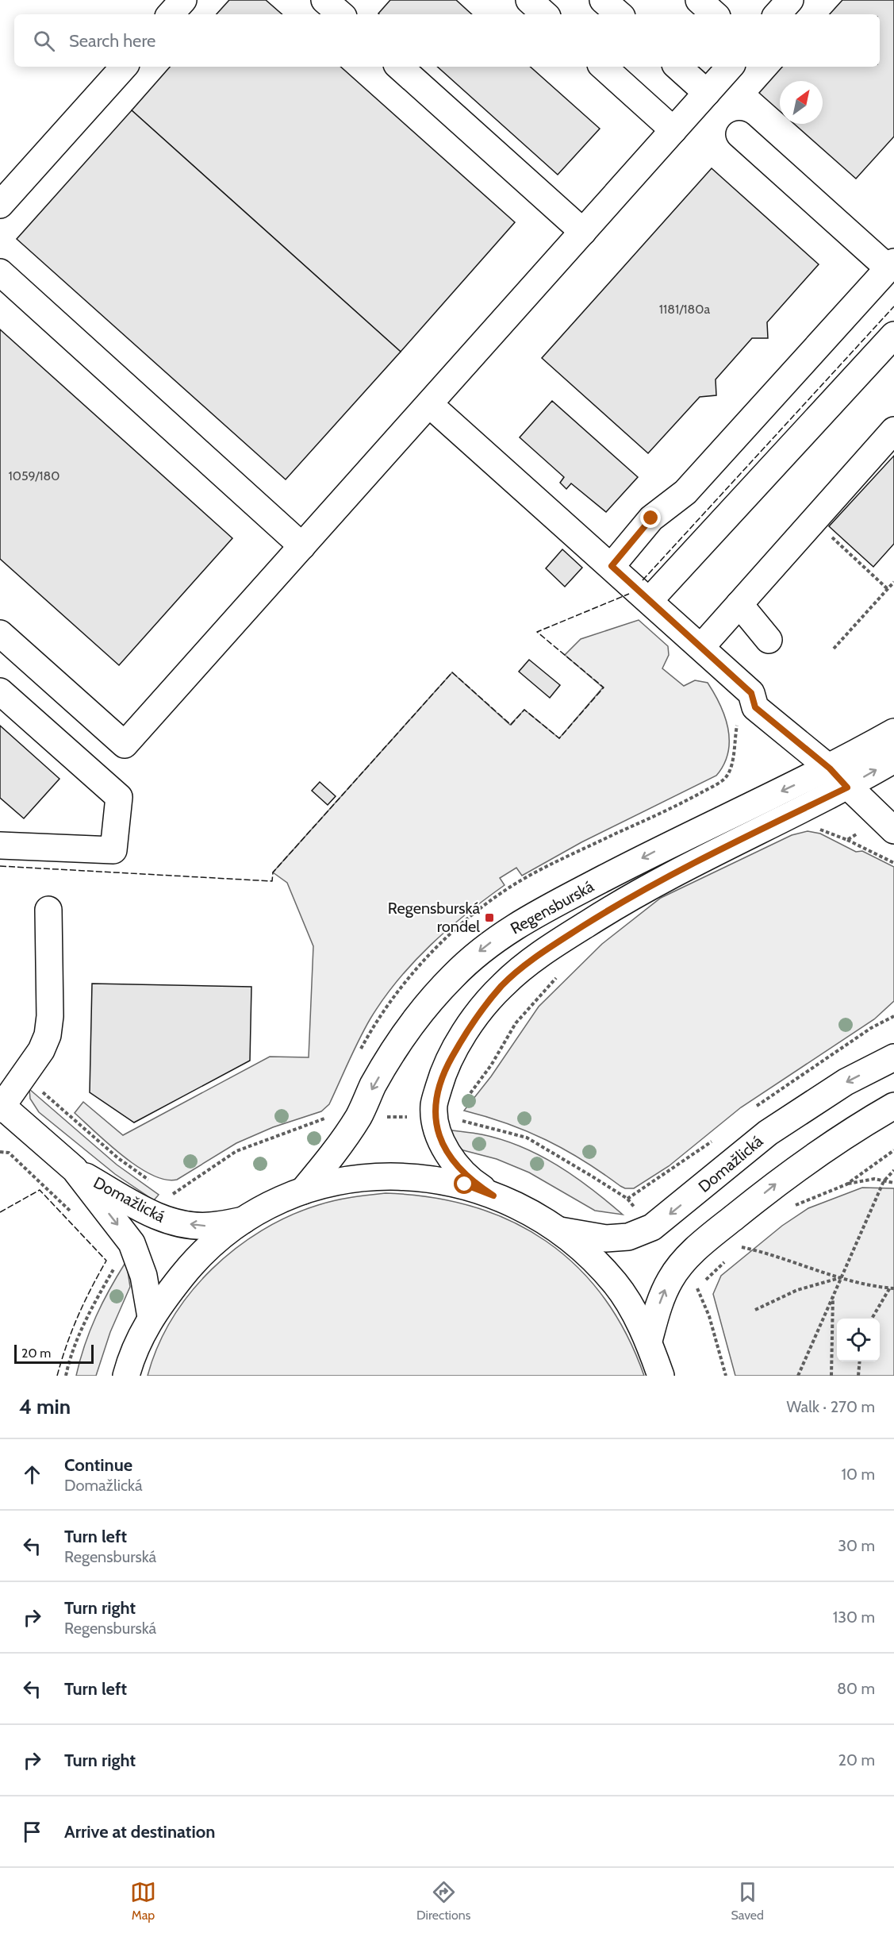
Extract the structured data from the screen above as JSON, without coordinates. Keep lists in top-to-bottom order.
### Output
{
  "streets": {
    "main road": ["Regensburská", "Domažlická"]
  },
  "crossings": [
    ["Regensburská", "Domažlická"]
  ],
  "one_way": ["Regensburská"],
  "places": {
    "transit": ["Regensburská rondel"]
  },
  "house_numbers": ["1181/180a", "1059/180"],
  "scale_bar": "20 m",
  "north": "top right",
  "page": {
    "search": "Search here",
    "scale": "20 m",
    "heading": ["4 min", "Walk · 270 m"],
    "list": [
      ["Continue", "Domažlická", "10 m"],
      ["Turn left", "Regensburská", "30 m"],
      ["Turn right", "Regensburská", "130 m"],
      ["Turn left", "80 m"],
      ["Turn right", "20 m"],
      "Arrive at destination"
    ],
    "nav": ["Map", "Directions", "Saved"]
  }
}
